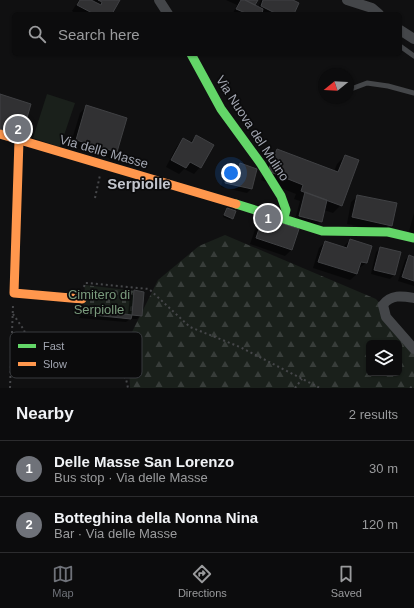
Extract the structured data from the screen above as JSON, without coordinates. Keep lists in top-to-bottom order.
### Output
{
  "streets": {
    "street": ["Via Nuova del Mulino", "Via delle Masse"]
  },
  "crossings": [
    ["Via Nuova del Mulino", "Via delle Masse"]
  ],
  "districts": ["Serpiolle"],
  "parks": ["Cimitero di Serpiolle"],
  "legend": ["Fast", "Slow"],
  "north": "left",
  "page": {
    "search": "Search here",
    "pins": ["2", "1"],
    "heading": ["Nearby", "2 results"],
    "list": [
      {
        "mark": "1",
        "name": "Delle Masse San Lorenzo",
        "note": "Bus stop · Via delle Masse",
        "value": "30 m"
      },
      {
        "mark": "2",
        "name": "Botteghina della Nonna Nina",
        "note": "Bar · Via delle Masse",
        "value": "120 m"
      }
    ],
    "nav": ["Map", "Directions", "Saved"]
  }
}
